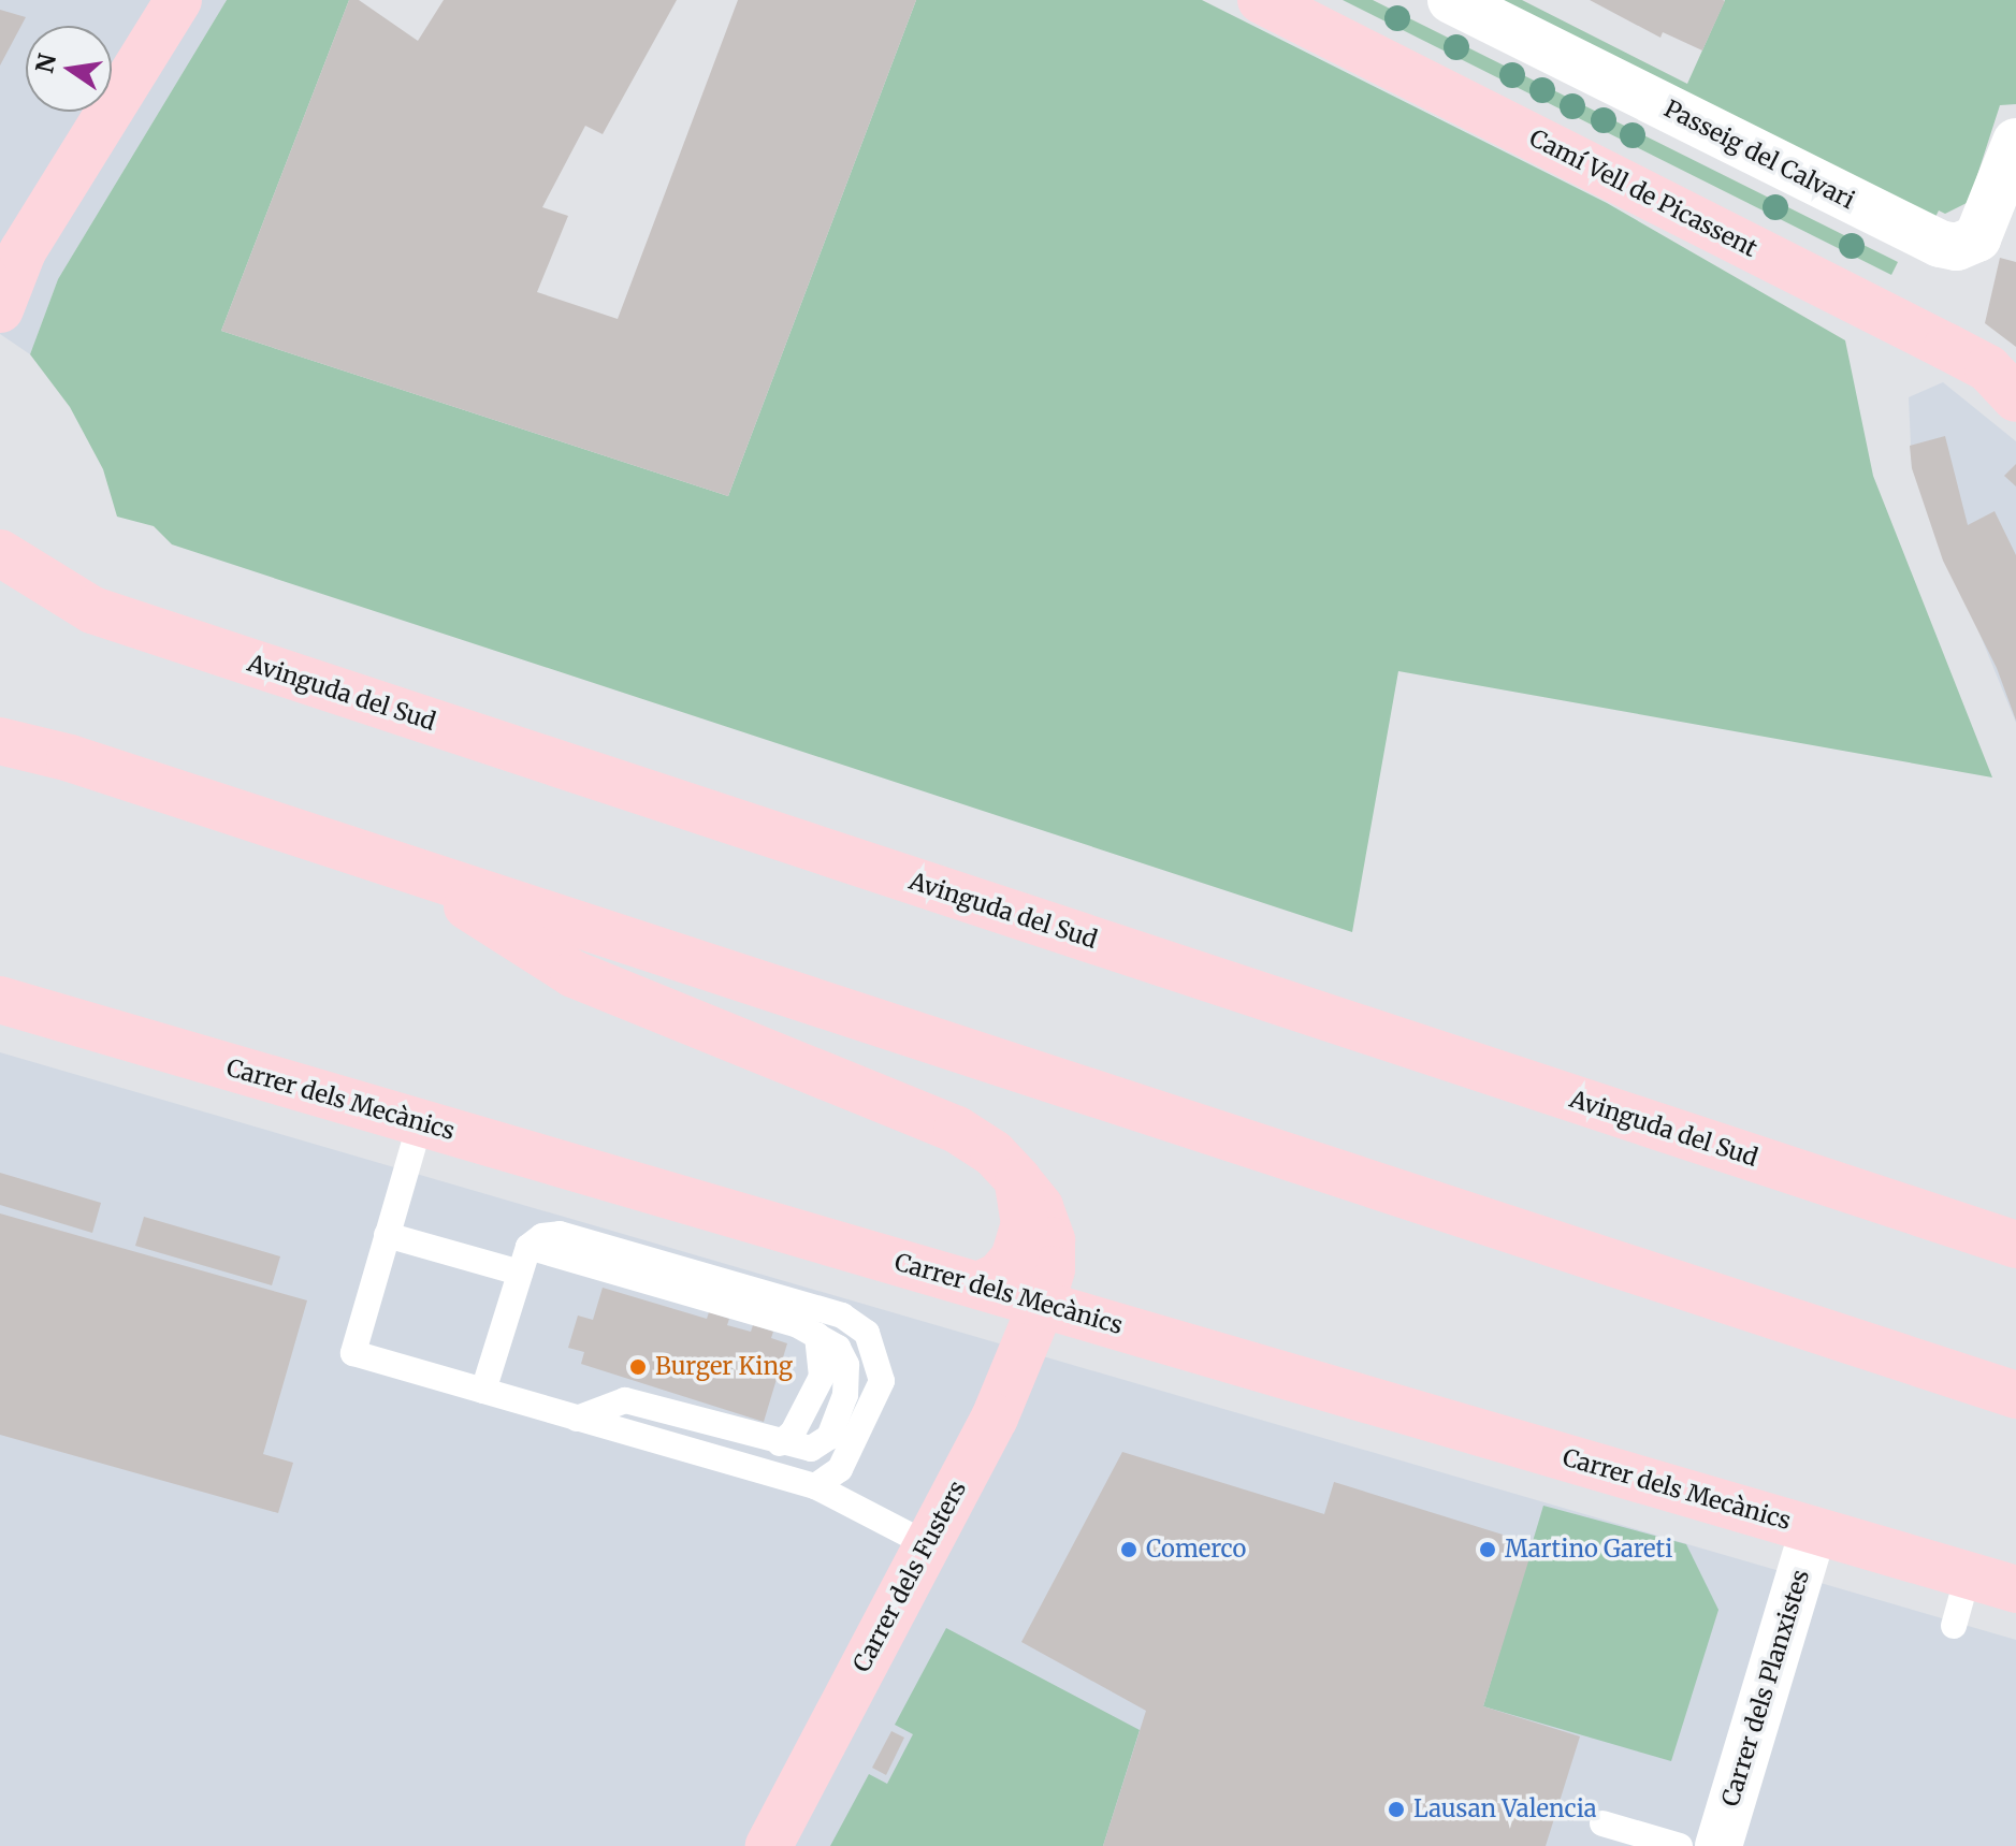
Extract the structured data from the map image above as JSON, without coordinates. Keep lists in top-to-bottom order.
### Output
{
  "streets": {
    "main road": [
      "Camí Vell de Picassent",
      "Avinguda del Sud",
      "Carrer dels Mecànics",
      "Carrer dels Fusters"
    ],
    "street": ["Passeig del Calvari", "Carrer dels Planxistes"]
  },
  "crossings": [
    ["Carrer dels Mecànics", "Carrer dels Fusters"],
    ["Carrer dels Mecànics", "Carrer dels Planxistes"]
  ],
  "places": [
    "Burger King",
    "Comerco",
    "Martino Gareti",
    "Lausan Valencia"
  ],
  "north": "left"
}
